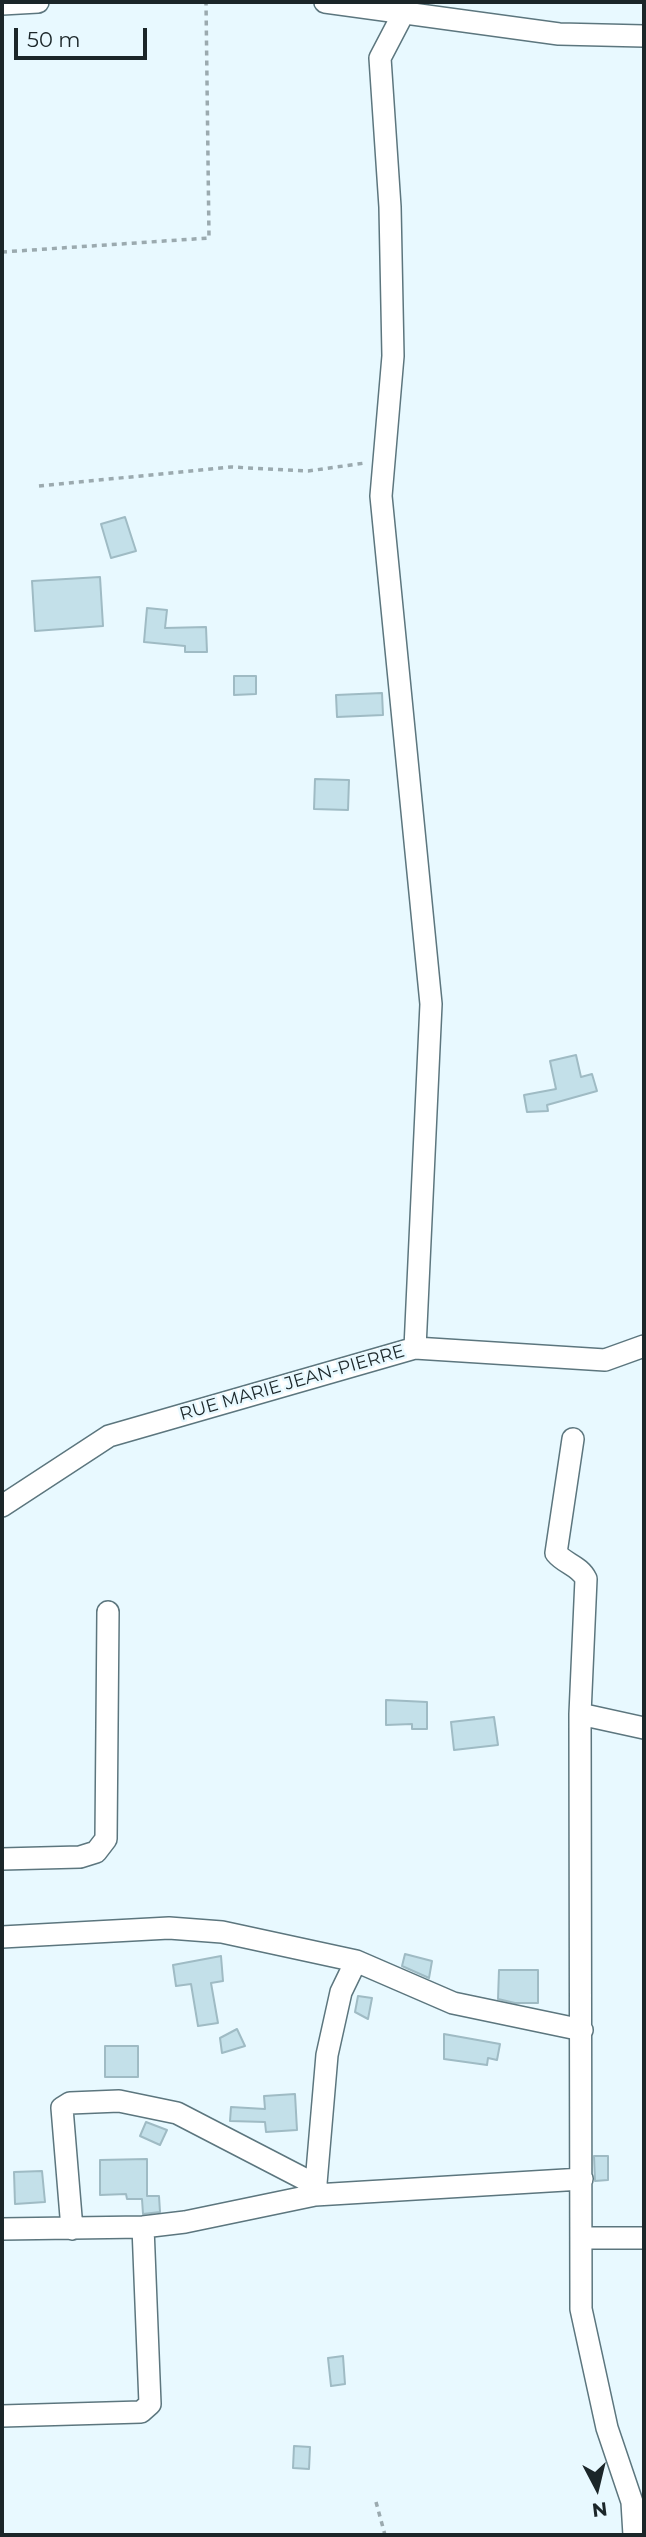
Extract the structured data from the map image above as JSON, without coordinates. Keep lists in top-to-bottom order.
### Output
{
  "streets": {
    "street": ["RUE MARIE JEAN-PIERRE"]
  },
  "scale_bar": "50 m",
  "north": "bottom"
}
